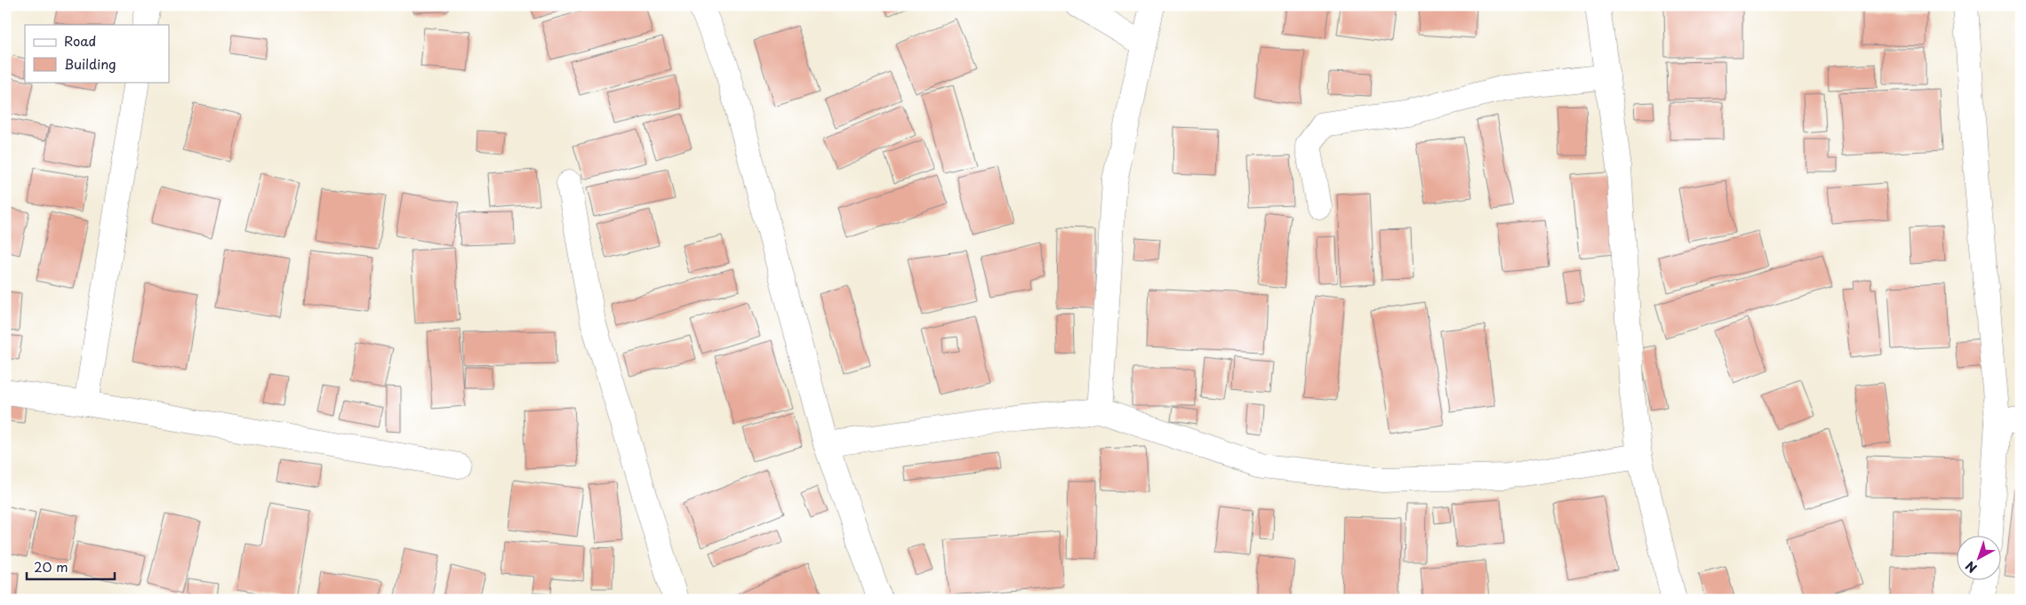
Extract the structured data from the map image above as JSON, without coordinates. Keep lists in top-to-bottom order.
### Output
{
  "legend": ["Road", "Building"],
  "scale_bar": "20 m",
  "north": "bottom left"
}
